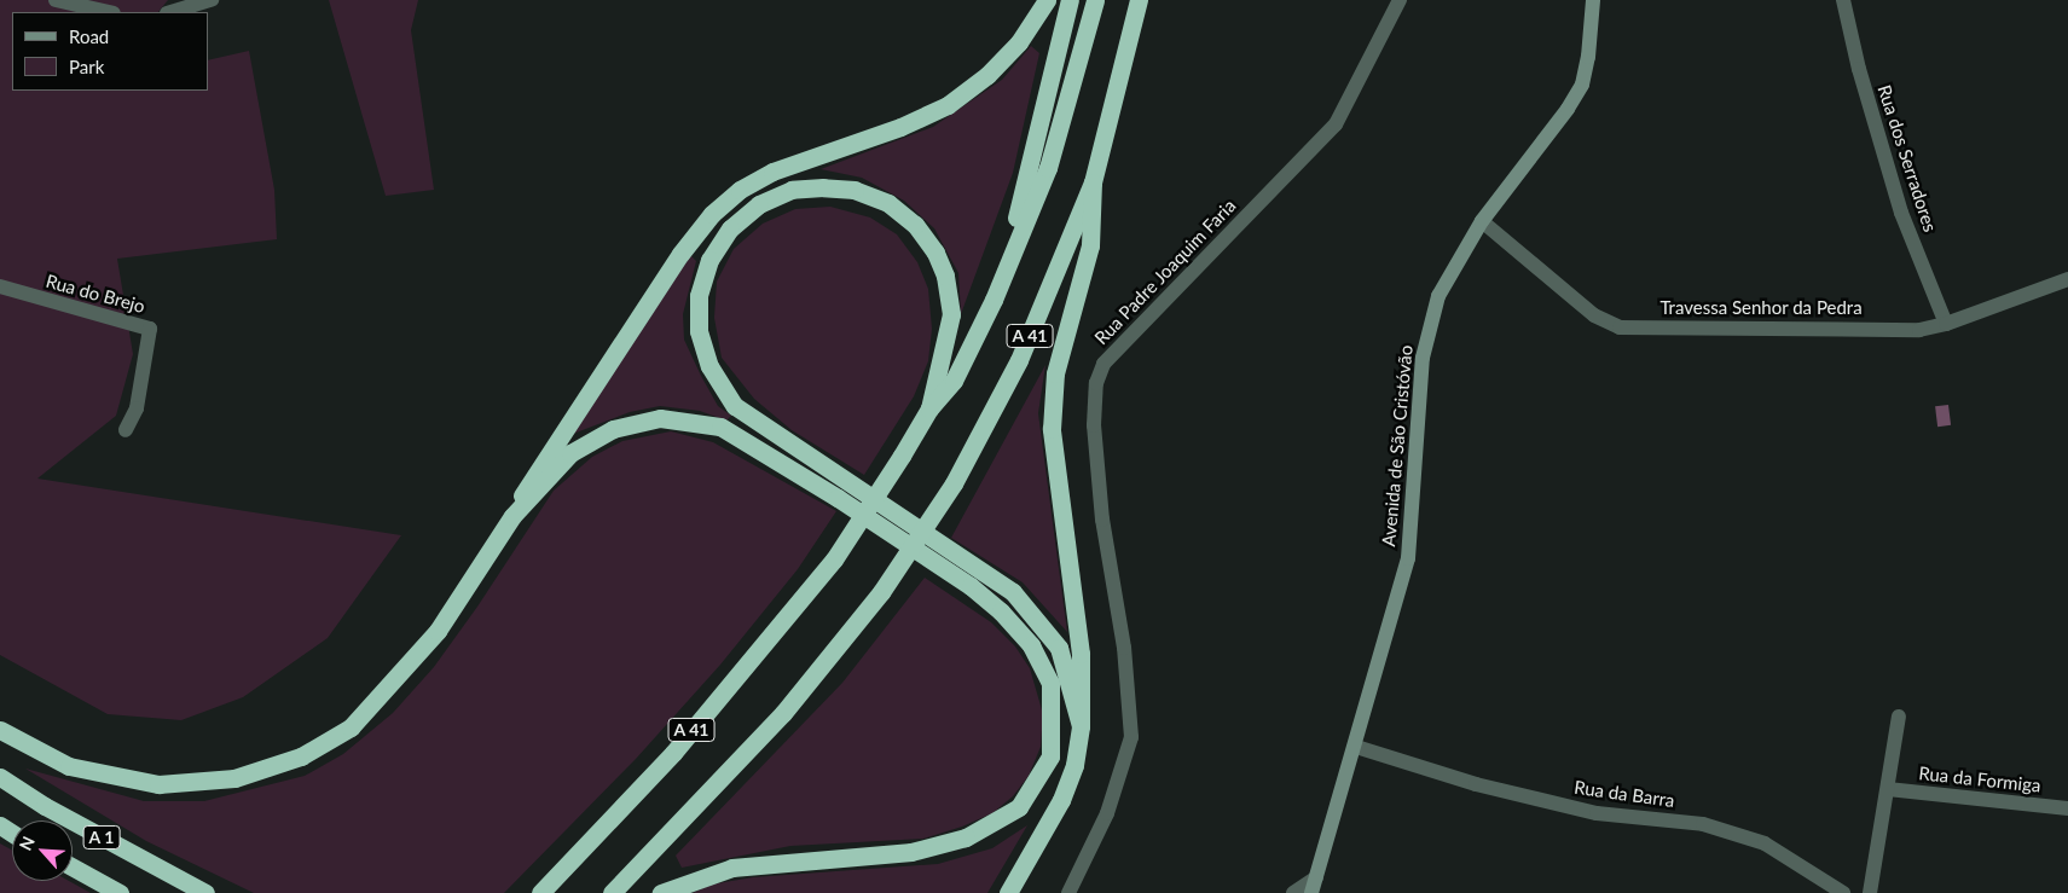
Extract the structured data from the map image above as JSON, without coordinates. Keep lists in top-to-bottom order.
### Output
{
  "streets": {
    "highway": ["A 41", "A 1"],
    "main road": ["Avenida de São Cristóvão"],
    "street": [
      "Rua dos Serradores",
      "Rua Padre Joaquim Faria",
      "Rua do Brejo",
      "Travessa Senhor da Pedra",
      "Rua da Formiga",
      "Rua da Barra"
    ]
  },
  "crossings": [
    ["Rua dos Serradores", "Travessa Senhor da Pedra"],
    ["Travessa Senhor da Pedra", "Avenida de São Cristóvão"],
    ["Avenida de São Cristóvão", "Rua da Barra"]
  ],
  "legend": ["Road", "Park"],
  "north": "top left"
}
